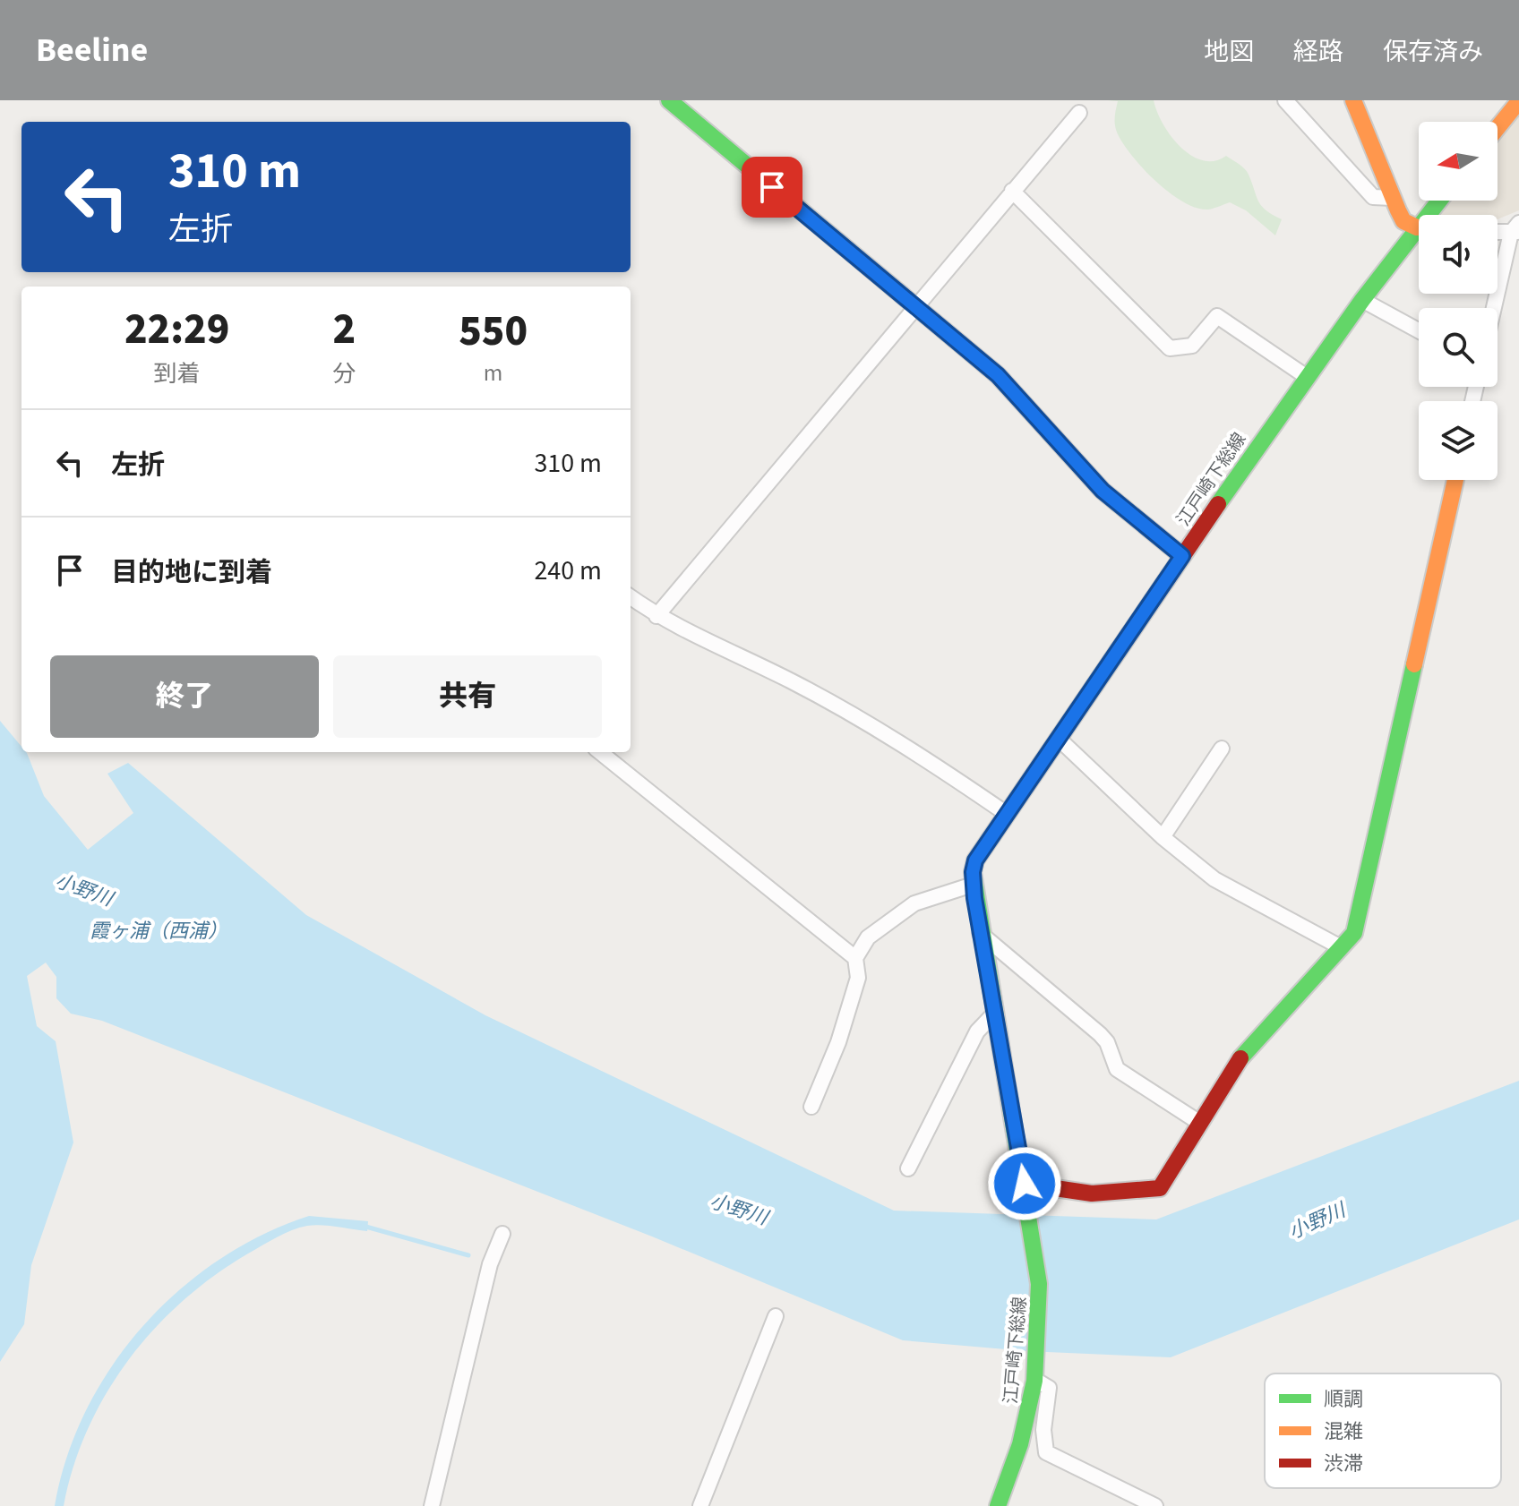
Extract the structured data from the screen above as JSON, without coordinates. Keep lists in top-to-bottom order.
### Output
{
  "streets": {
    "main road": ["江戸崎下総線"]
  },
  "water": ["小野川", "霞ヶ浦（西浦）"],
  "legend": ["順調", "混雑", "渋滞"],
  "north": "left",
  "page": {
    "header": "Beeline",
    "nav": ["地図", "経路", "保存済み"],
    "turn": ["310 m", "左折"],
    "eta": [
      "22:29",
      "到着",
      "2",
      "分",
      "550",
      "m"
    ],
    "list": [
      {
        "name": "左折",
        "value": "310 m"
      },
      {
        "name": "目的地に到着",
        "value": "240 m"
      }
    ],
    "buttons": ["終了", "共有"]
  }
}
